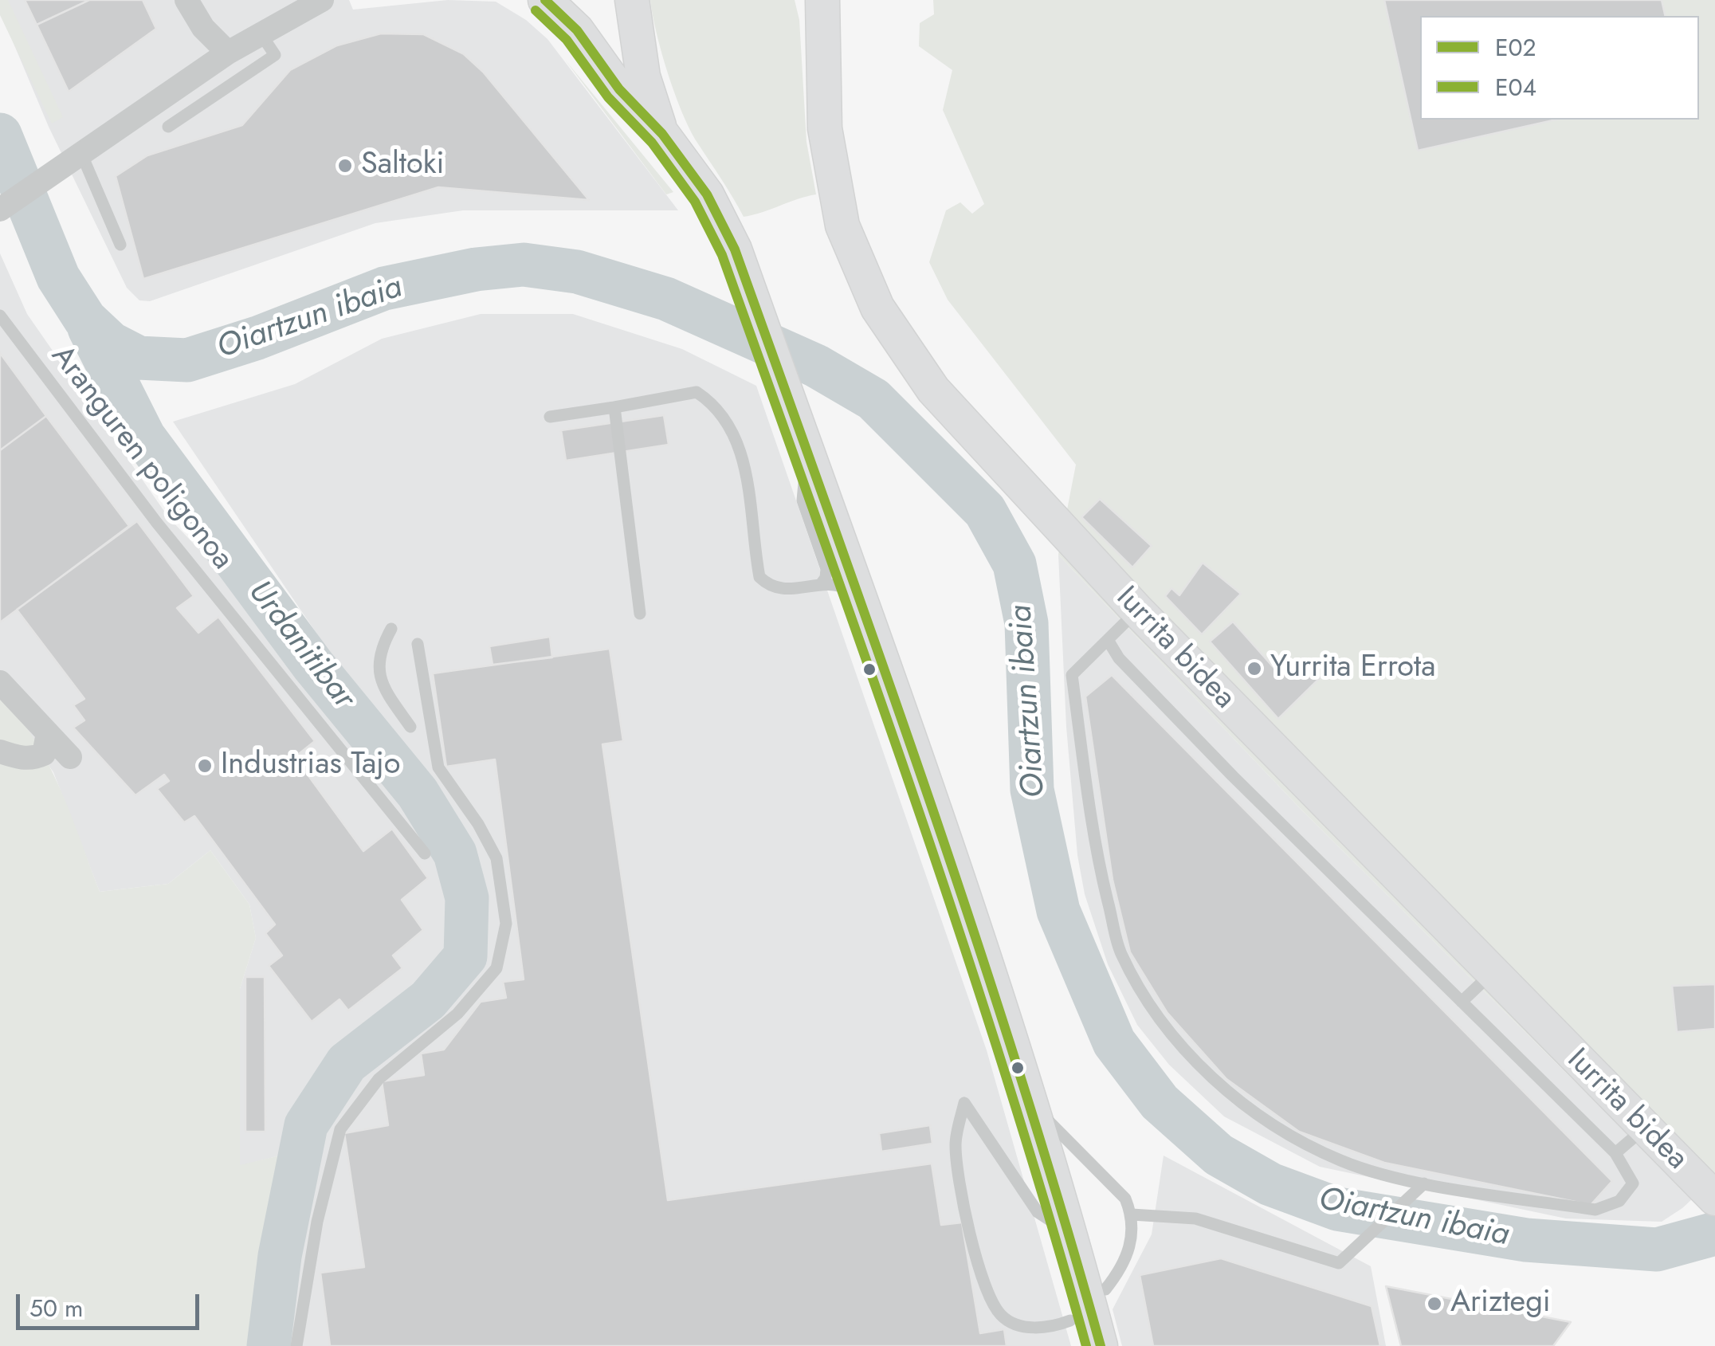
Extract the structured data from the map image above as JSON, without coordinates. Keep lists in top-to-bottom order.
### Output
{
  "streets": {
    "main road": ["Iurrita bidea"],
    "lane": ["Aranguren poligonoa"]
  },
  "water": ["Oiartzun ibaia", "Urdanitibar"],
  "places": [
    "Saltoki",
    "Yurrita Errota",
    "Industrias Tajo",
    "Ariztegi"
  ],
  "lines": ["transit line E02", "transit line E04"],
  "legend": ["E02", "E04"],
  "scale_bar": "50 m"
}
